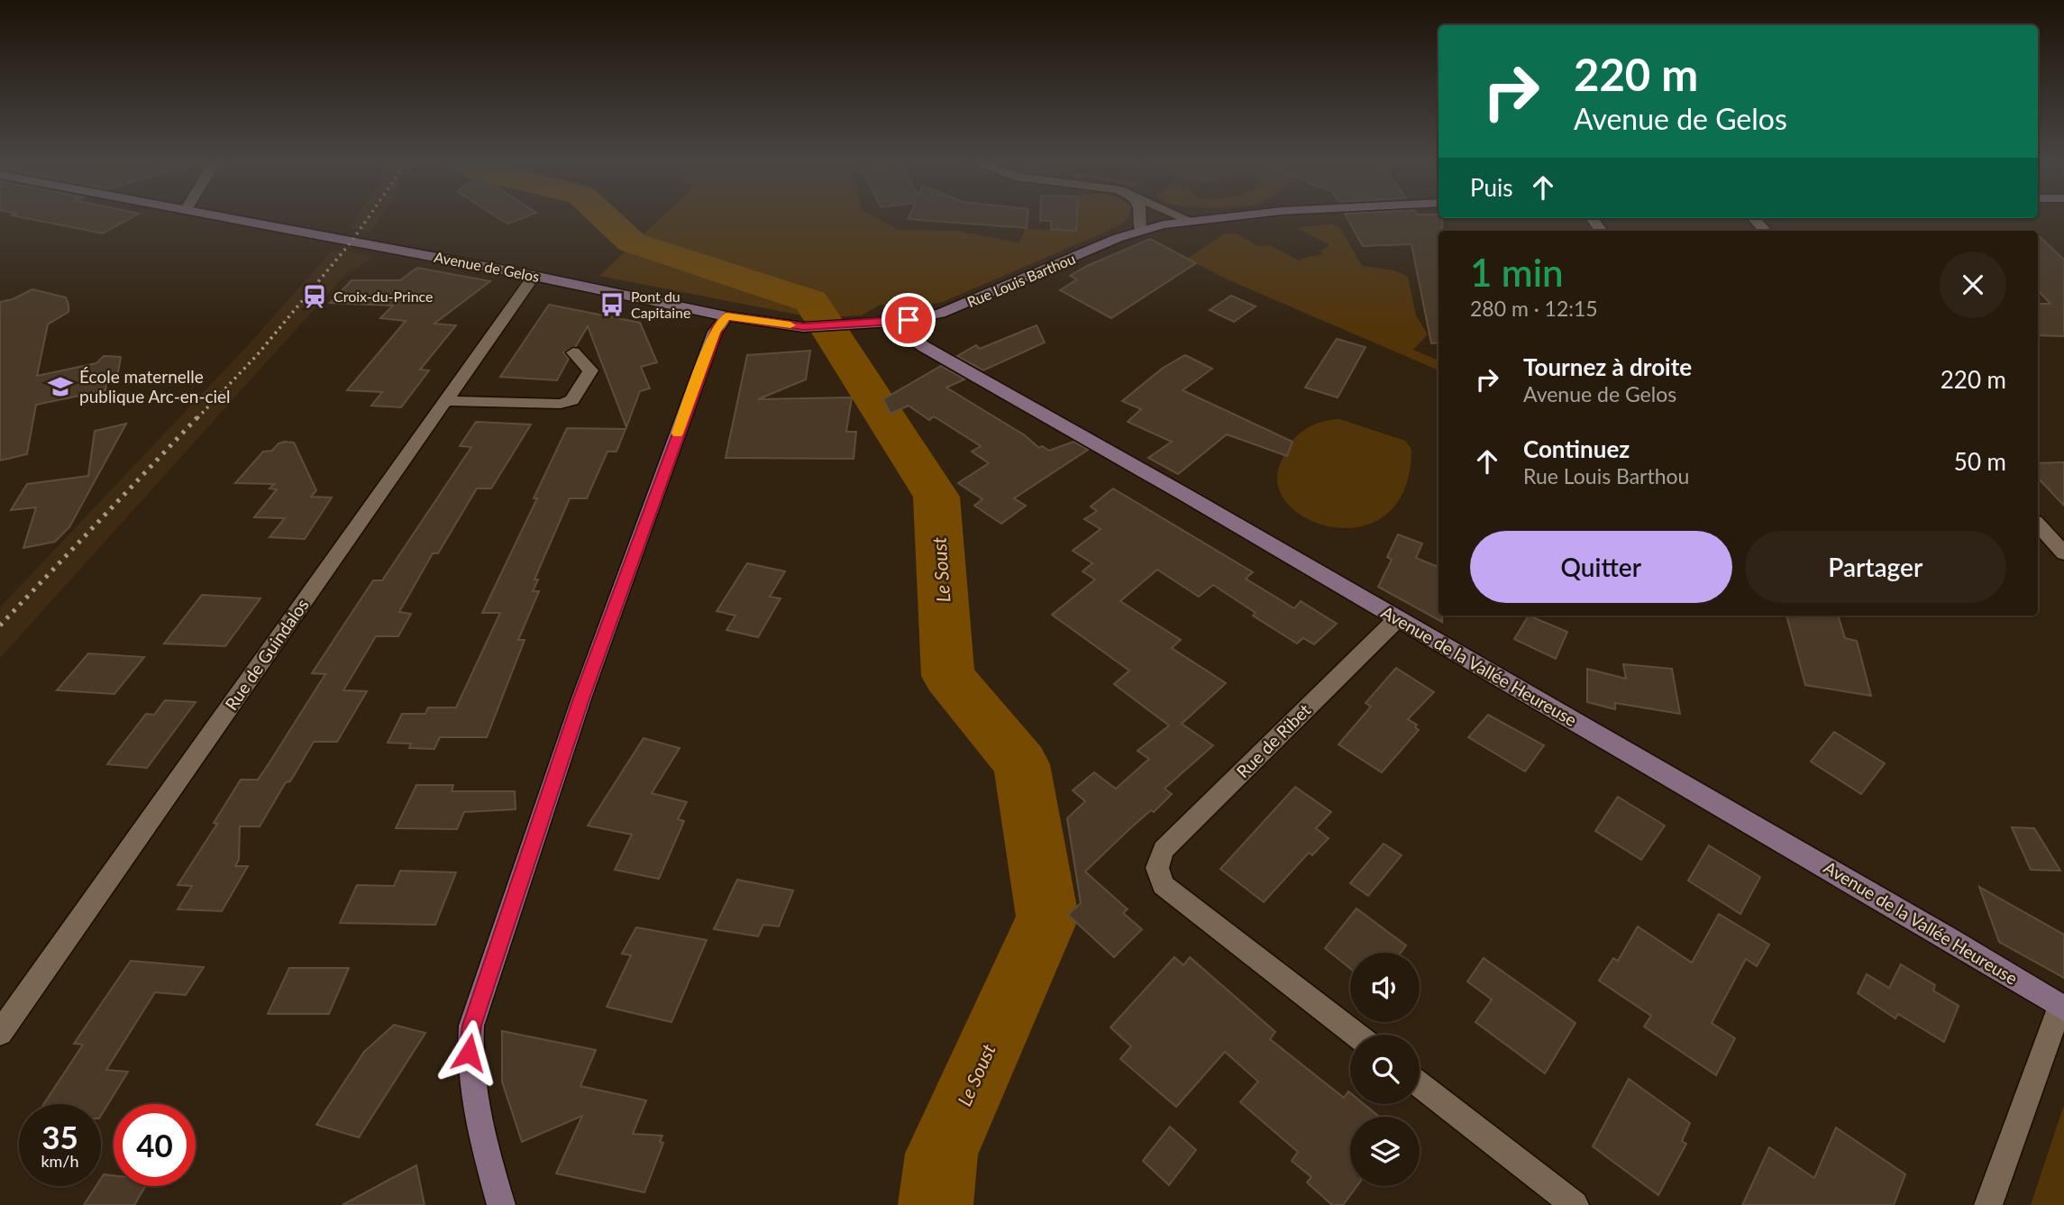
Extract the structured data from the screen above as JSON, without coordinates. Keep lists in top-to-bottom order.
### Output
{
  "streets": {
    "street": [
      "Avenue de Gelos",
      "Rue Louis Barthou",
      "Rue de Guindalos",
      "Avenue de la Vallée Heureuse",
      "Rue de Ribet"
    ]
  },
  "crossings": [
    ["Avenue de Gelos", "Rue Louis Barthou"],
    ["Avenue de Gelos", "Rue de Guindalos"],
    ["Rue Louis Barthou", "Avenue de la Vallée Heureuse"],
    ["Avenue de la Vallée Heureuse", "Rue de Ribet"]
  ],
  "water": ["Le Soust"],
  "places": {
    "station": ["Croix-du-Prince"],
    "bus stop": ["Pont du Capitaine"],
    "school or university": ["École maternelle publique Arc-en-ciel"]
  },
  "page": {
    "turn": ["220 m", "Avenue de Gelos"],
    "then": "Puis",
    "heading": ["1 min", "280 m · 12:15"],
    "list": [
      {
        "name": "Tournez à droite",
        "note": "Avenue de Gelos",
        "value": "220 m"
      },
      {
        "name": "Continuez",
        "note": "Rue Louis Barthou",
        "value": "50 m"
      }
    ],
    "buttons": ["Quitter", "Partager"],
    "speed": "35 km/h",
    "limit": "40"
  }
}
